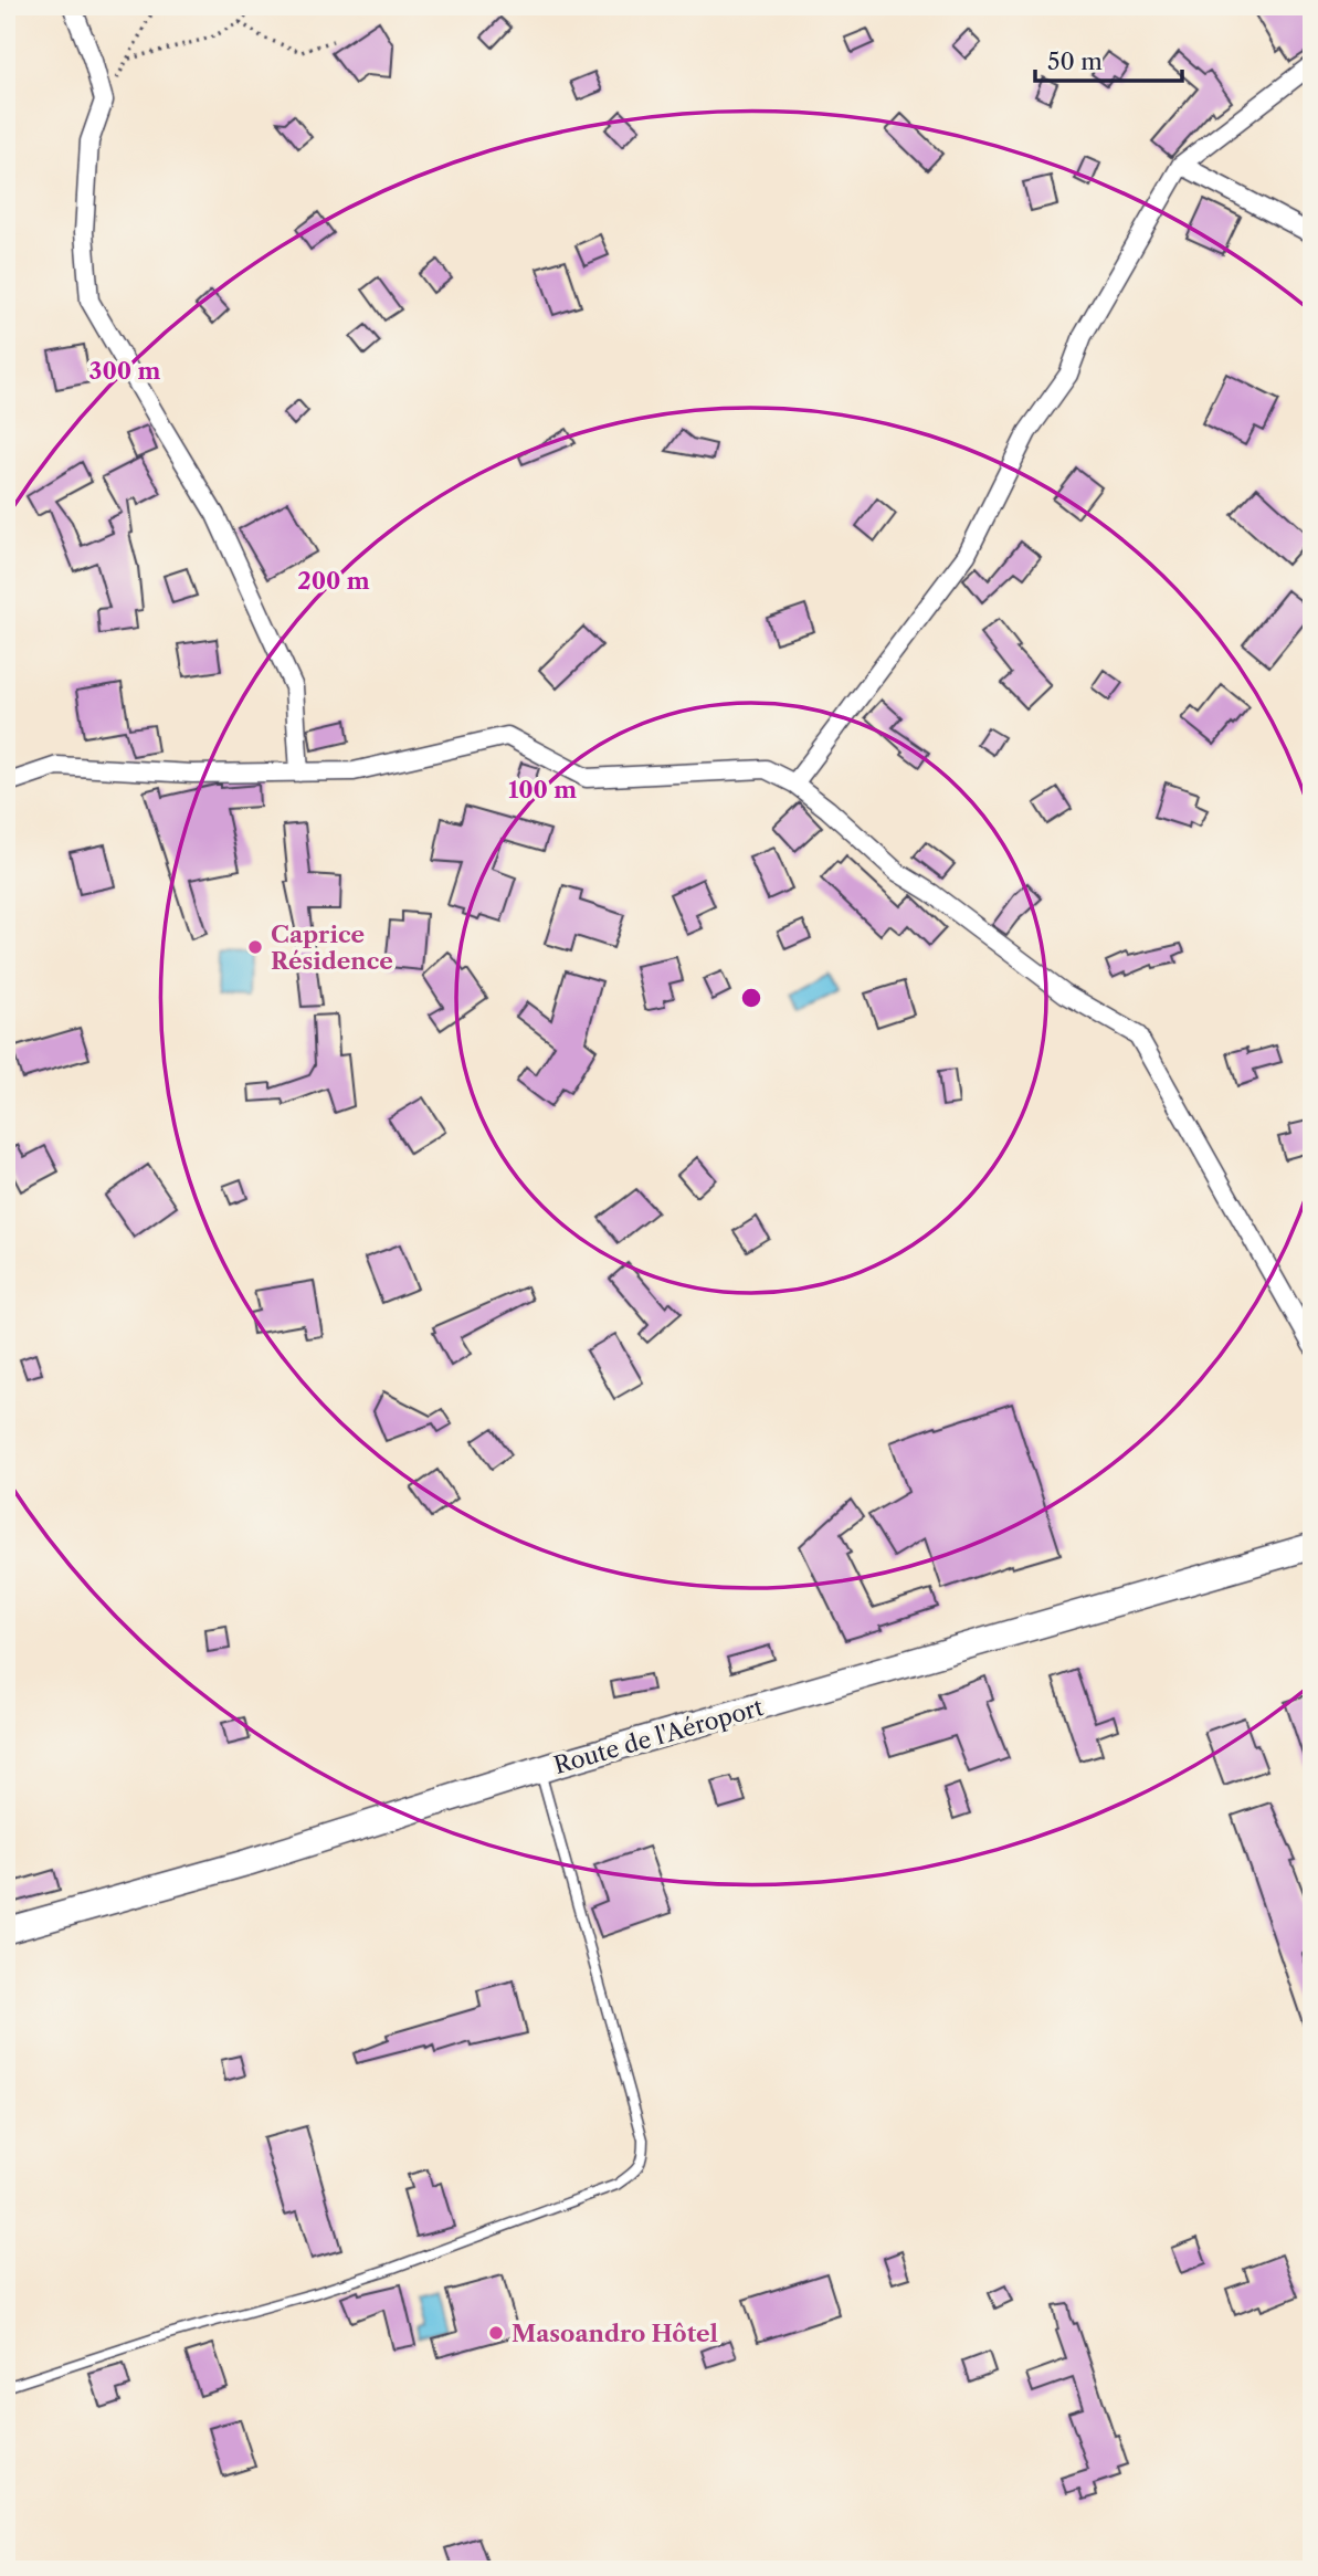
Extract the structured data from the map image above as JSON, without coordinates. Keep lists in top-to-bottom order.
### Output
{
  "streets": {
    "main road": ["Route de l'Aéroport"]
  },
  "places": ["Caprice Résidence", "Masoandro Hôtel"],
  "scale_bar": "50 m",
  "rings": ["300 m", "200 m", "100 m"]
}
